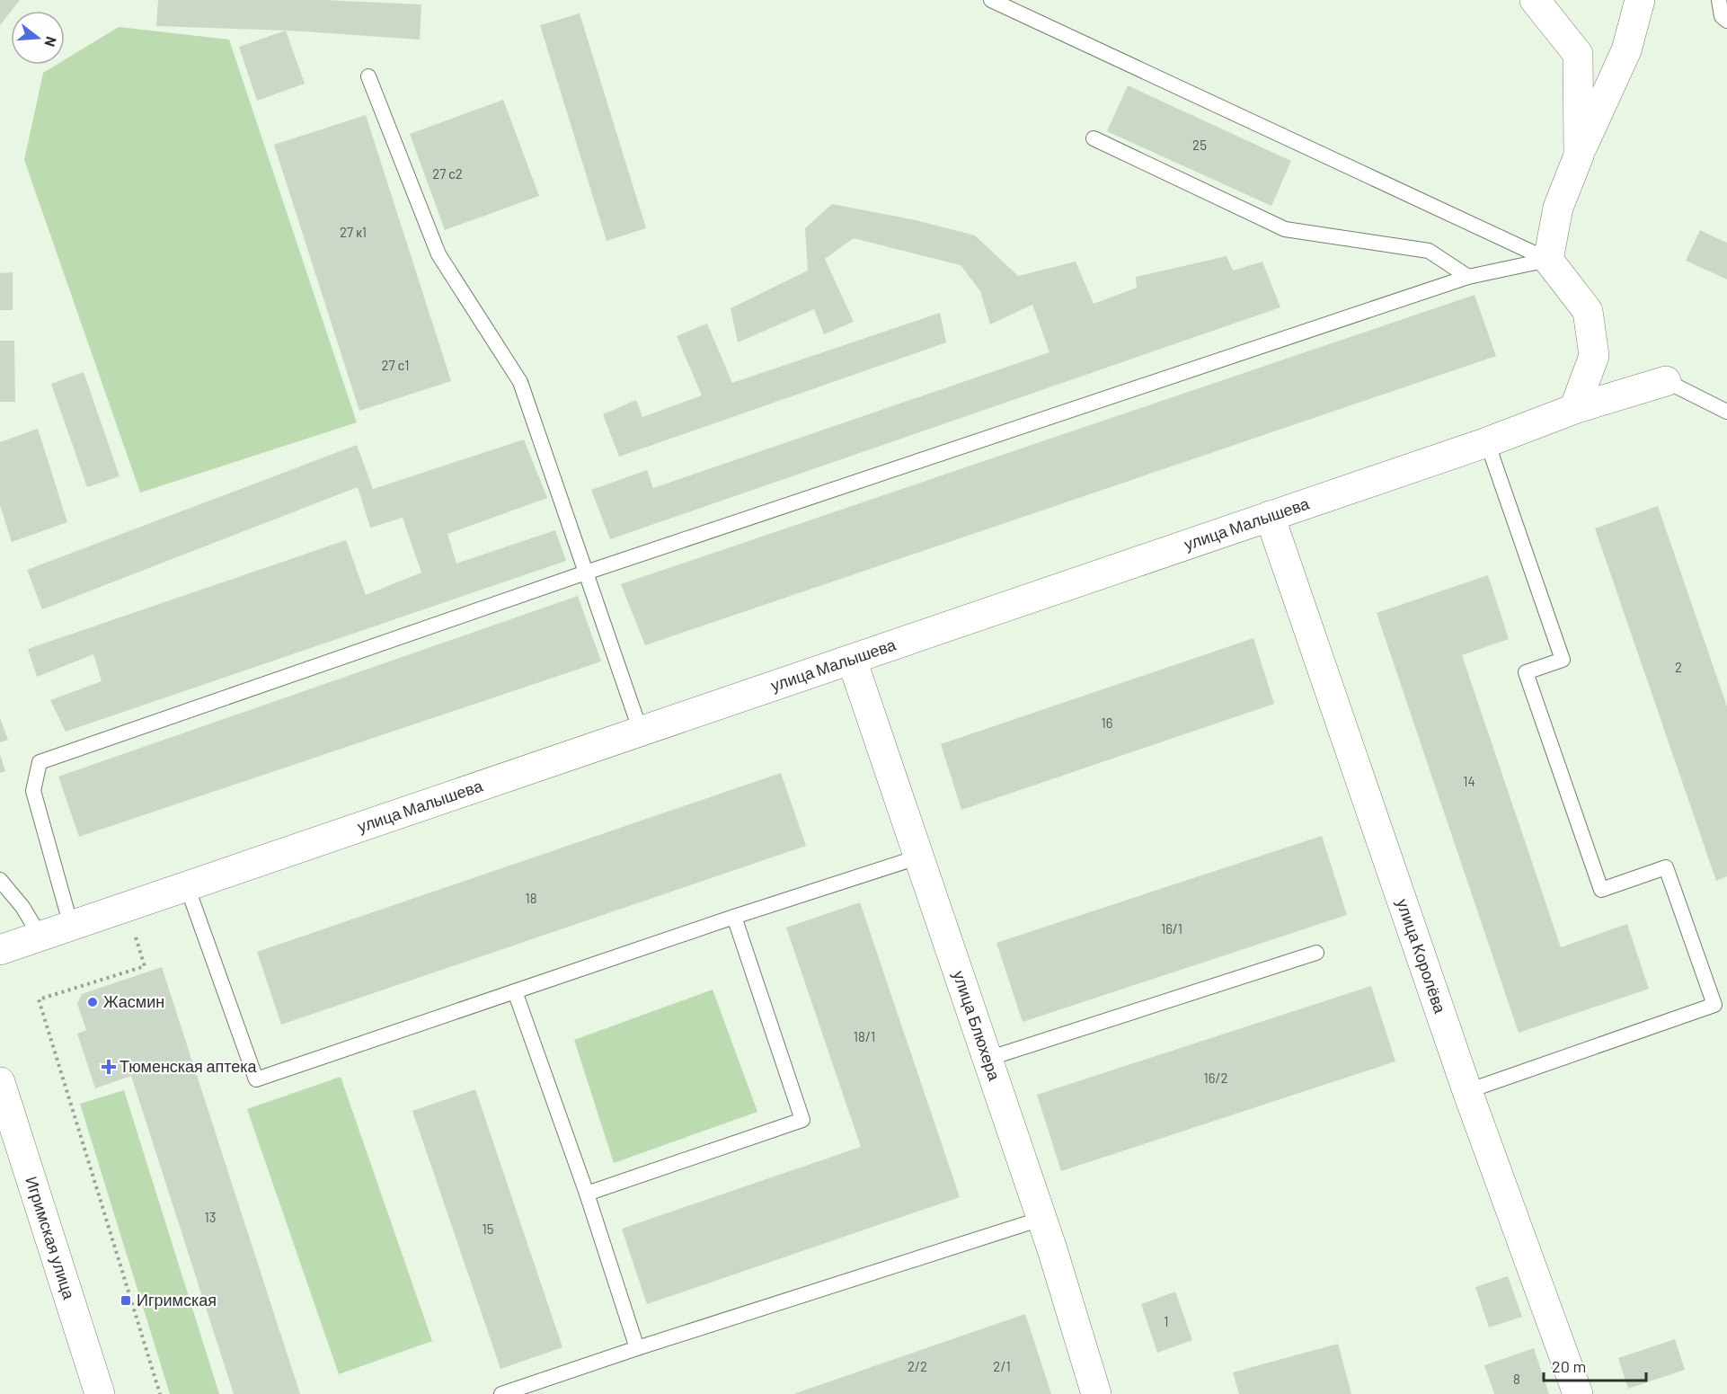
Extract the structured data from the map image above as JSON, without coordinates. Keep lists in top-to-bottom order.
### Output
{
  "streets": {
    "street": [
      "улица Малышева",
      "улица Королёва",
      "улица Блюхера",
      "Игримская улица"
    ]
  },
  "crossings": [
    ["улица Малышева", "улица Королёва"],
    ["улица Малышева", "улица Блюхера"]
  ],
  "places": {
    "other": ["Жасмин"],
    "health": ["Тюменская аптека"],
    "transit": ["Игримская"]
  },
  "house_numbers": [
    "25",
    "27 с2",
    "27 к1",
    "27 с1",
    "2",
    "16",
    "14",
    "18",
    "16/1",
    "18/1",
    "16/2",
    "13",
    "15",
    "1",
    "2/2",
    "2/1",
    "8"
  ],
  "scale_bar": "20 m",
  "north": "right"
}
